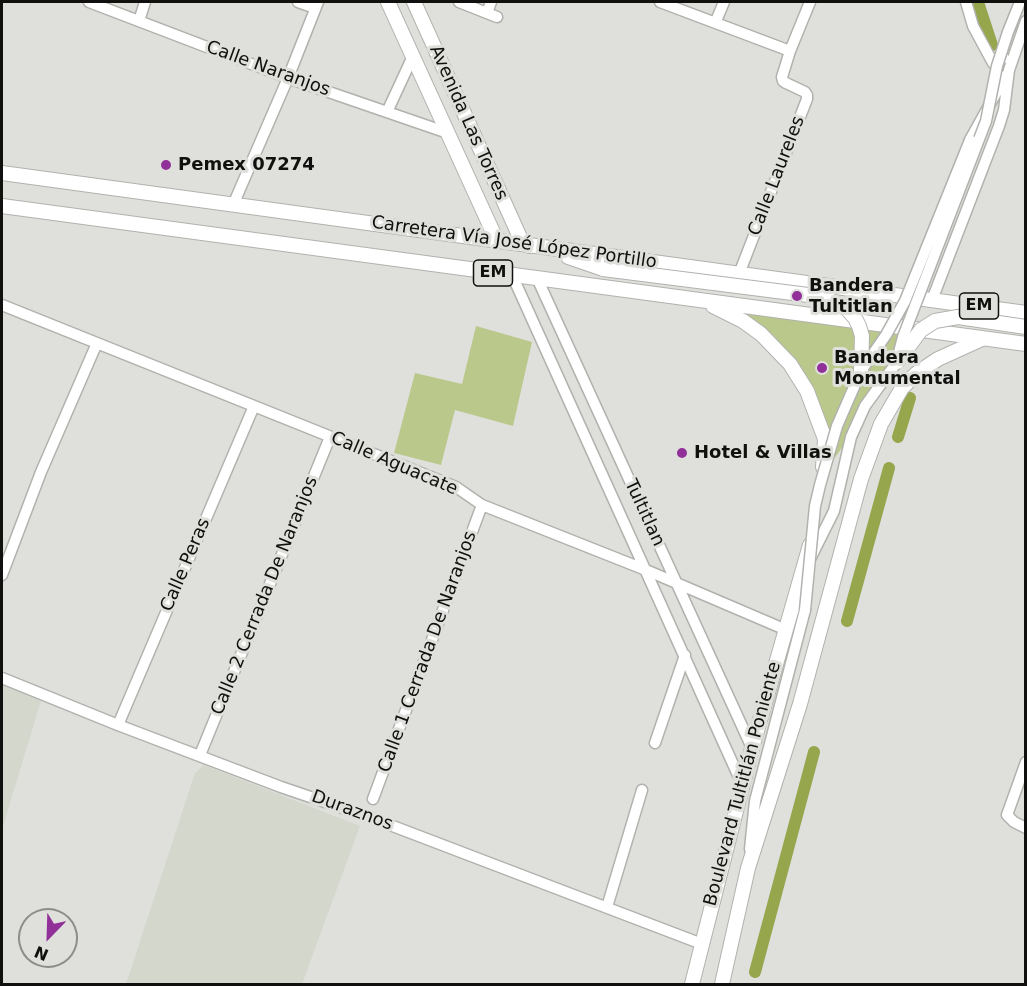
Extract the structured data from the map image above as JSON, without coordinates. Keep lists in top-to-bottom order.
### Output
{
  "streets": {
    "main road": [
      "Avenida Las Torres",
      "Carretera Vía José López Portillo",
      "EM",
      "Boulevard Tultitlán Poniente"
    ],
    "street": [
      "Calle Naranjos",
      "Calle Laureles",
      "Calle Aguacate",
      "Tultitlan",
      "Calle Peras",
      "Calle 2 Cerrada De Naranjos",
      "Calle 1 Cerrada De Naranjos",
      "Duraznos"
    ]
  },
  "crossings": [
    ["Calle Naranjos", "Avenida Las Torres"],
    ["Avenida Las Torres", "Carretera Vía José López Portillo"],
    ["Calle Laureles", "Carretera Vía José López Portillo"],
    ["Carretera Vía José López Portillo", "Tultitlan"],
    ["Carretera Vía José López Portillo", "Boulevard Tultitlán Poniente"],
    ["Calle Aguacate", "Tultitlan"],
    ["Calle Aguacate", "Calle Peras"],
    ["Calle Aguacate", "Calle 2 Cerrada De Naranjos"],
    ["Calle Aguacate", "Calle 1 Cerrada De Naranjos"],
    ["Calle Aguacate", "Boulevard Tultitlán Poniente"],
    ["Tultitlan", "Boulevard Tultitlán Poniente"],
    ["Calle Peras", "Duraznos"],
    ["Calle 2 Cerrada De Naranjos", "Duraznos"],
    ["Boulevard Tultitlán Poniente", "Duraznos"]
  ],
  "places": [
    "Pemex 07274",
    "Bandera Tultitlan",
    "Bandera Monumental",
    "Hotel & Villas"
  ],
  "north": "bottom left"
}
